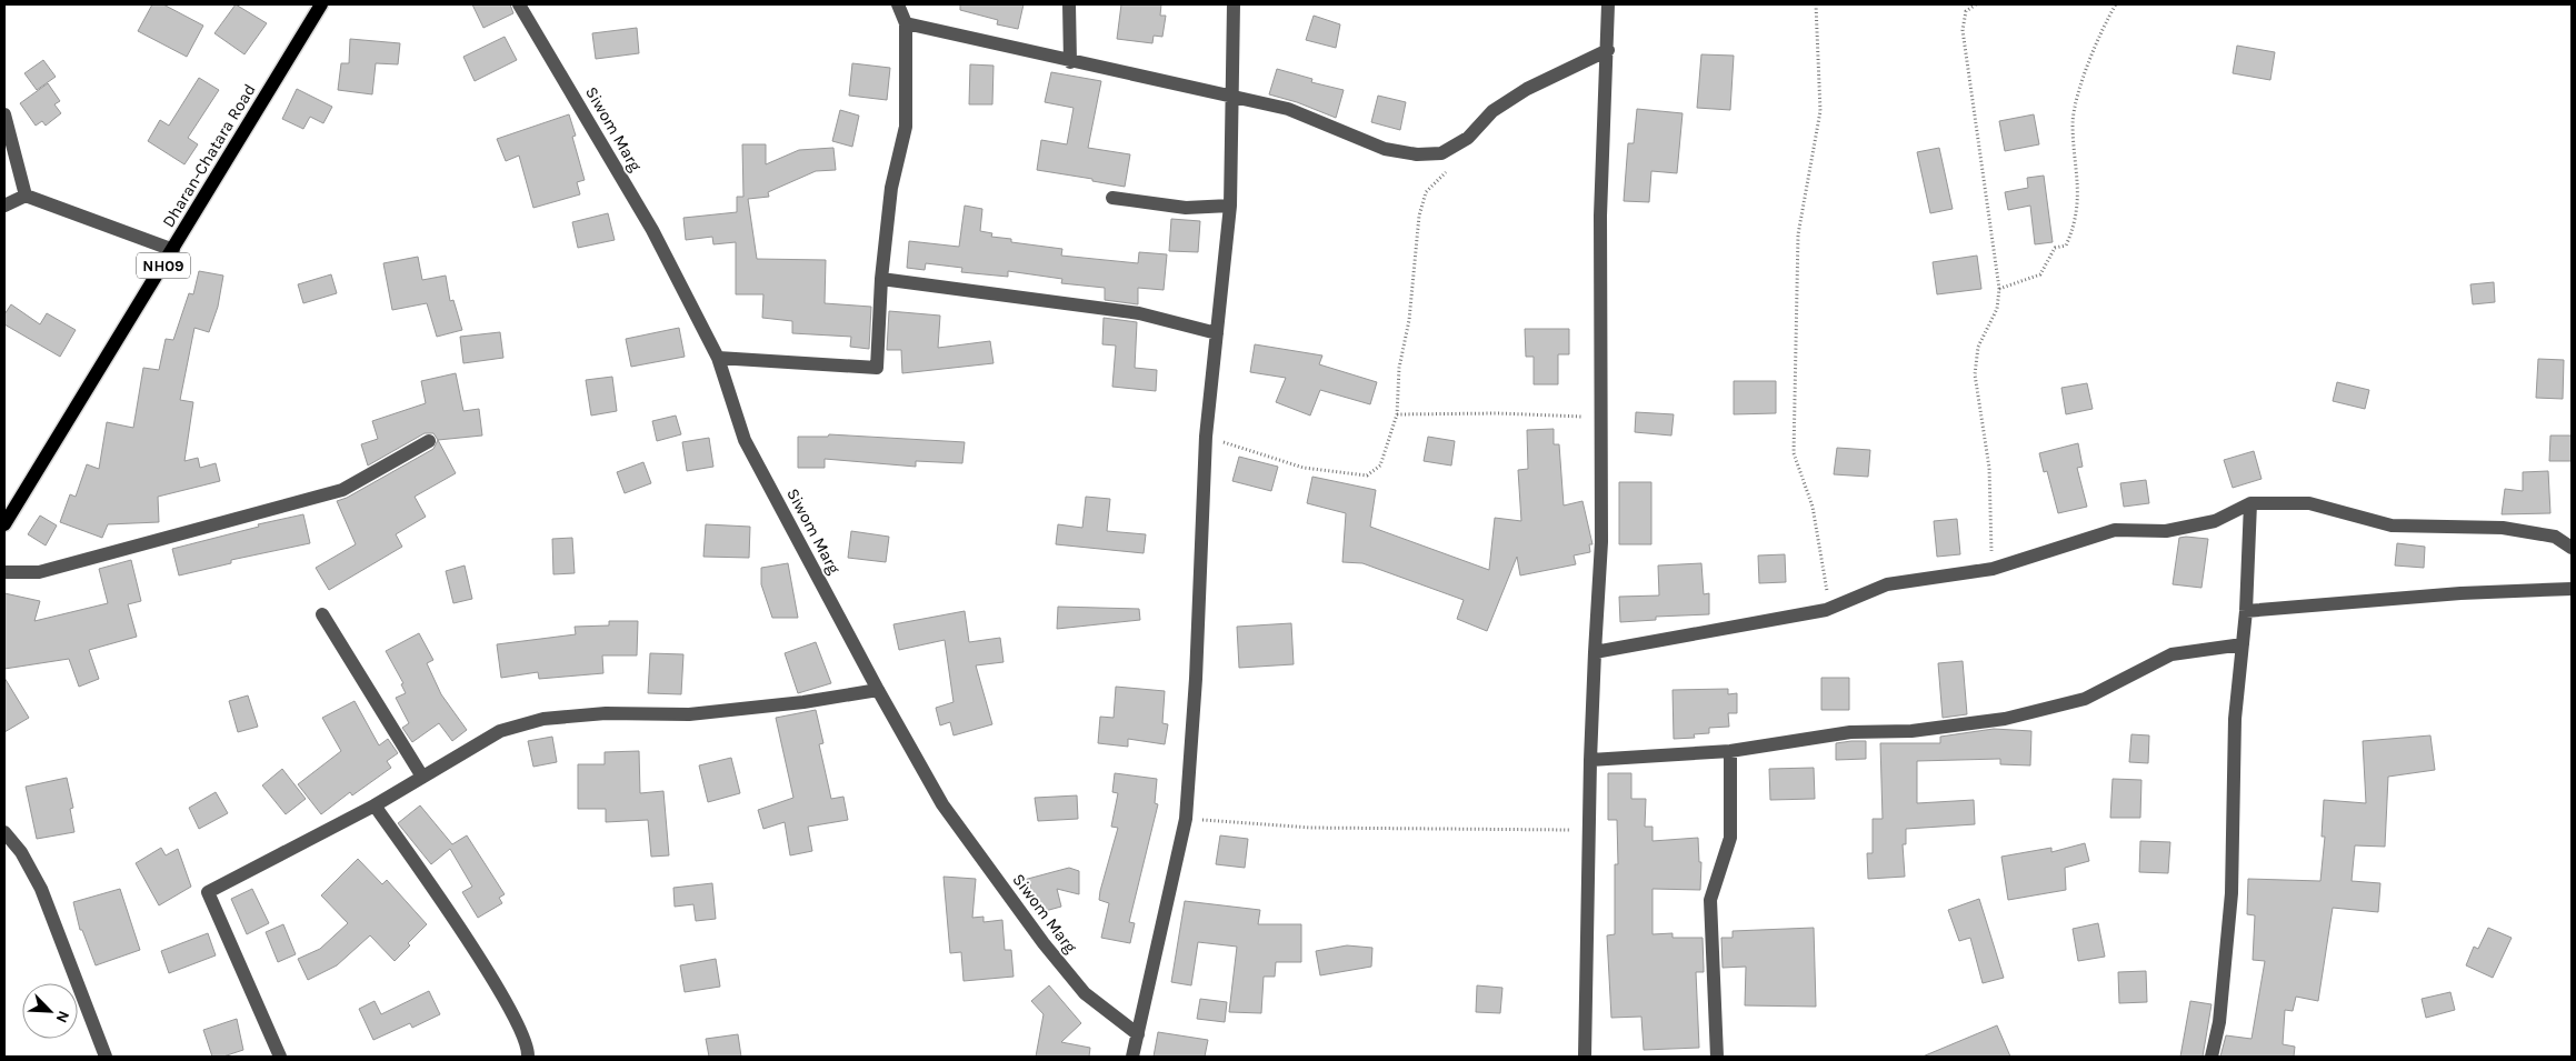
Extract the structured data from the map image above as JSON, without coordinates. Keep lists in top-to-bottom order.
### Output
{
  "streets": {
    "main road": ["Dharan-Chatara Road", "NH09"],
    "street": ["Siwom Marg"]
  },
  "north": "bottom right"
}
